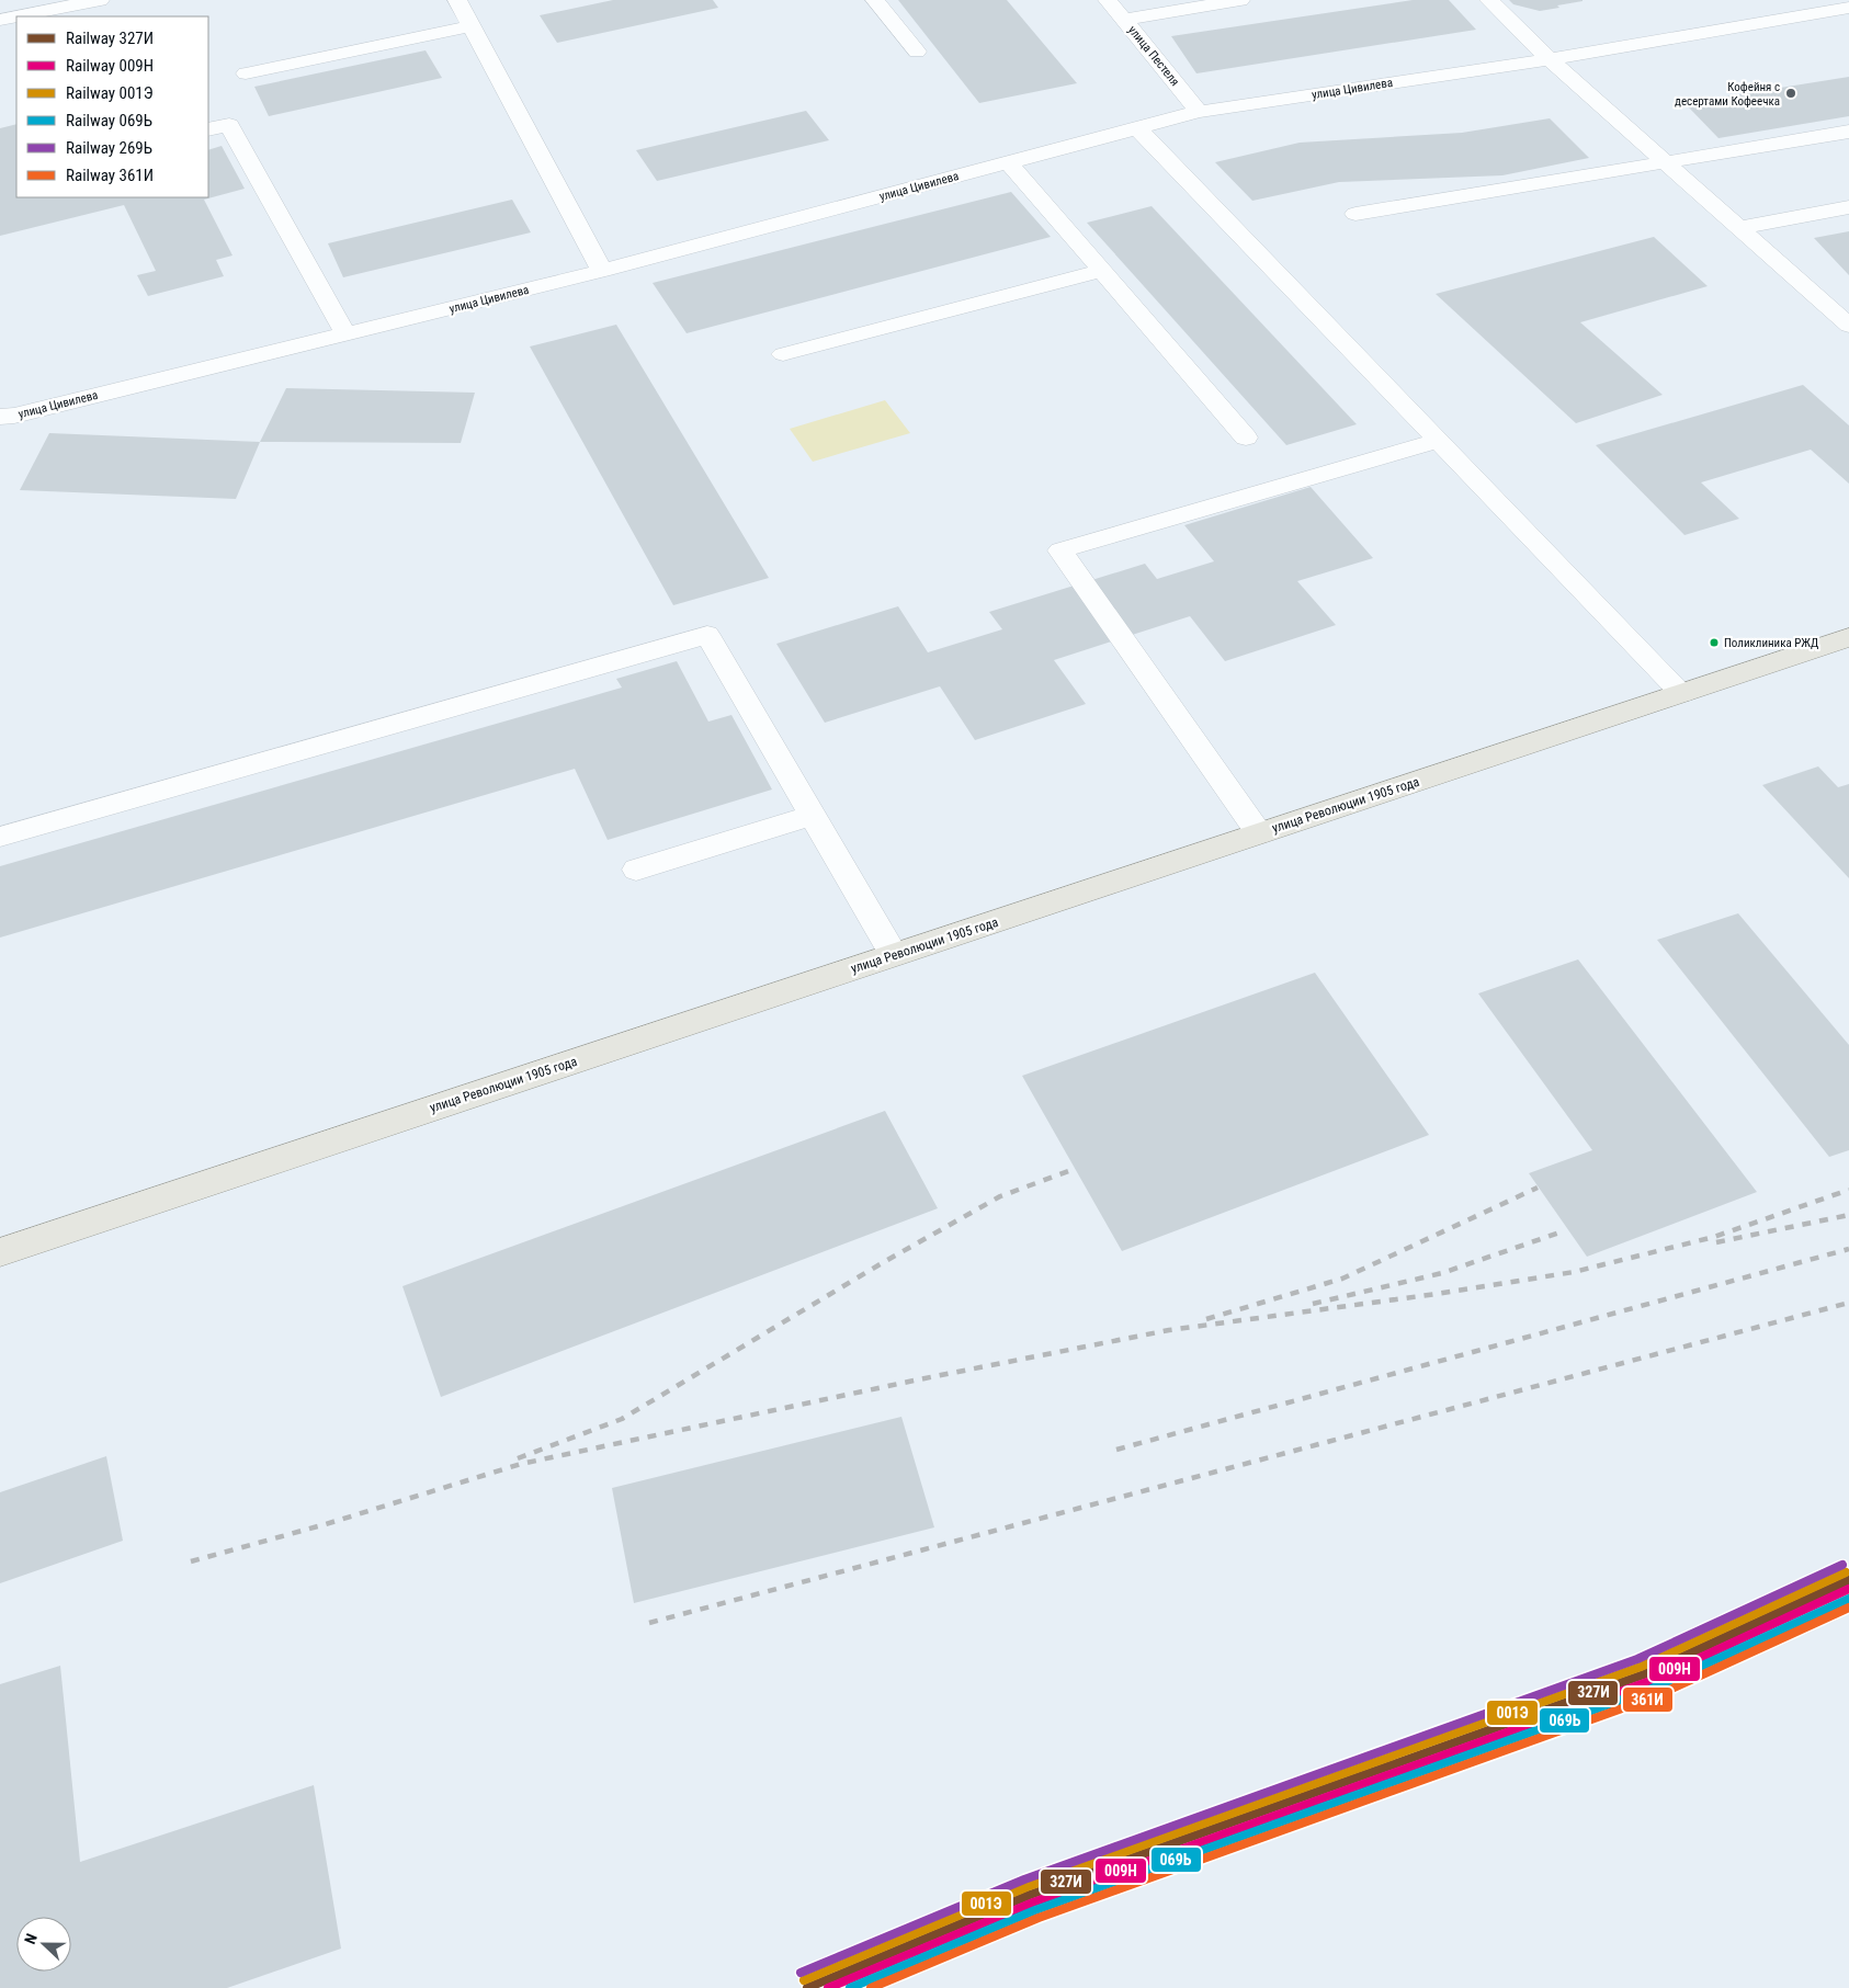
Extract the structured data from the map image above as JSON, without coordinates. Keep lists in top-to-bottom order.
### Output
{
  "streets": {
    "main road": ["улица Революции 1905 года"],
    "street": ["улица Пестеля", "улица Цивилева"]
  },
  "crossings": [
    ["улица Пестеля", "улица Цивилева"]
  ],
  "places": ["Кофейня с десертами Кофеечка", "Поликлиника РЖД"],
  "lines": [
    "rail line 269Ь",
    "rail line 001Э",
    "rail line 327И",
    "rail line 009Н",
    "rail line 069Ь",
    "rail line 361И"
  ],
  "legend": [
    "Railway 327И",
    "Railway 009Н",
    "Railway 001Э",
    "Railway 069Ь",
    "Railway 269Ь",
    "Railway 361И"
  ],
  "north": "left"
}
